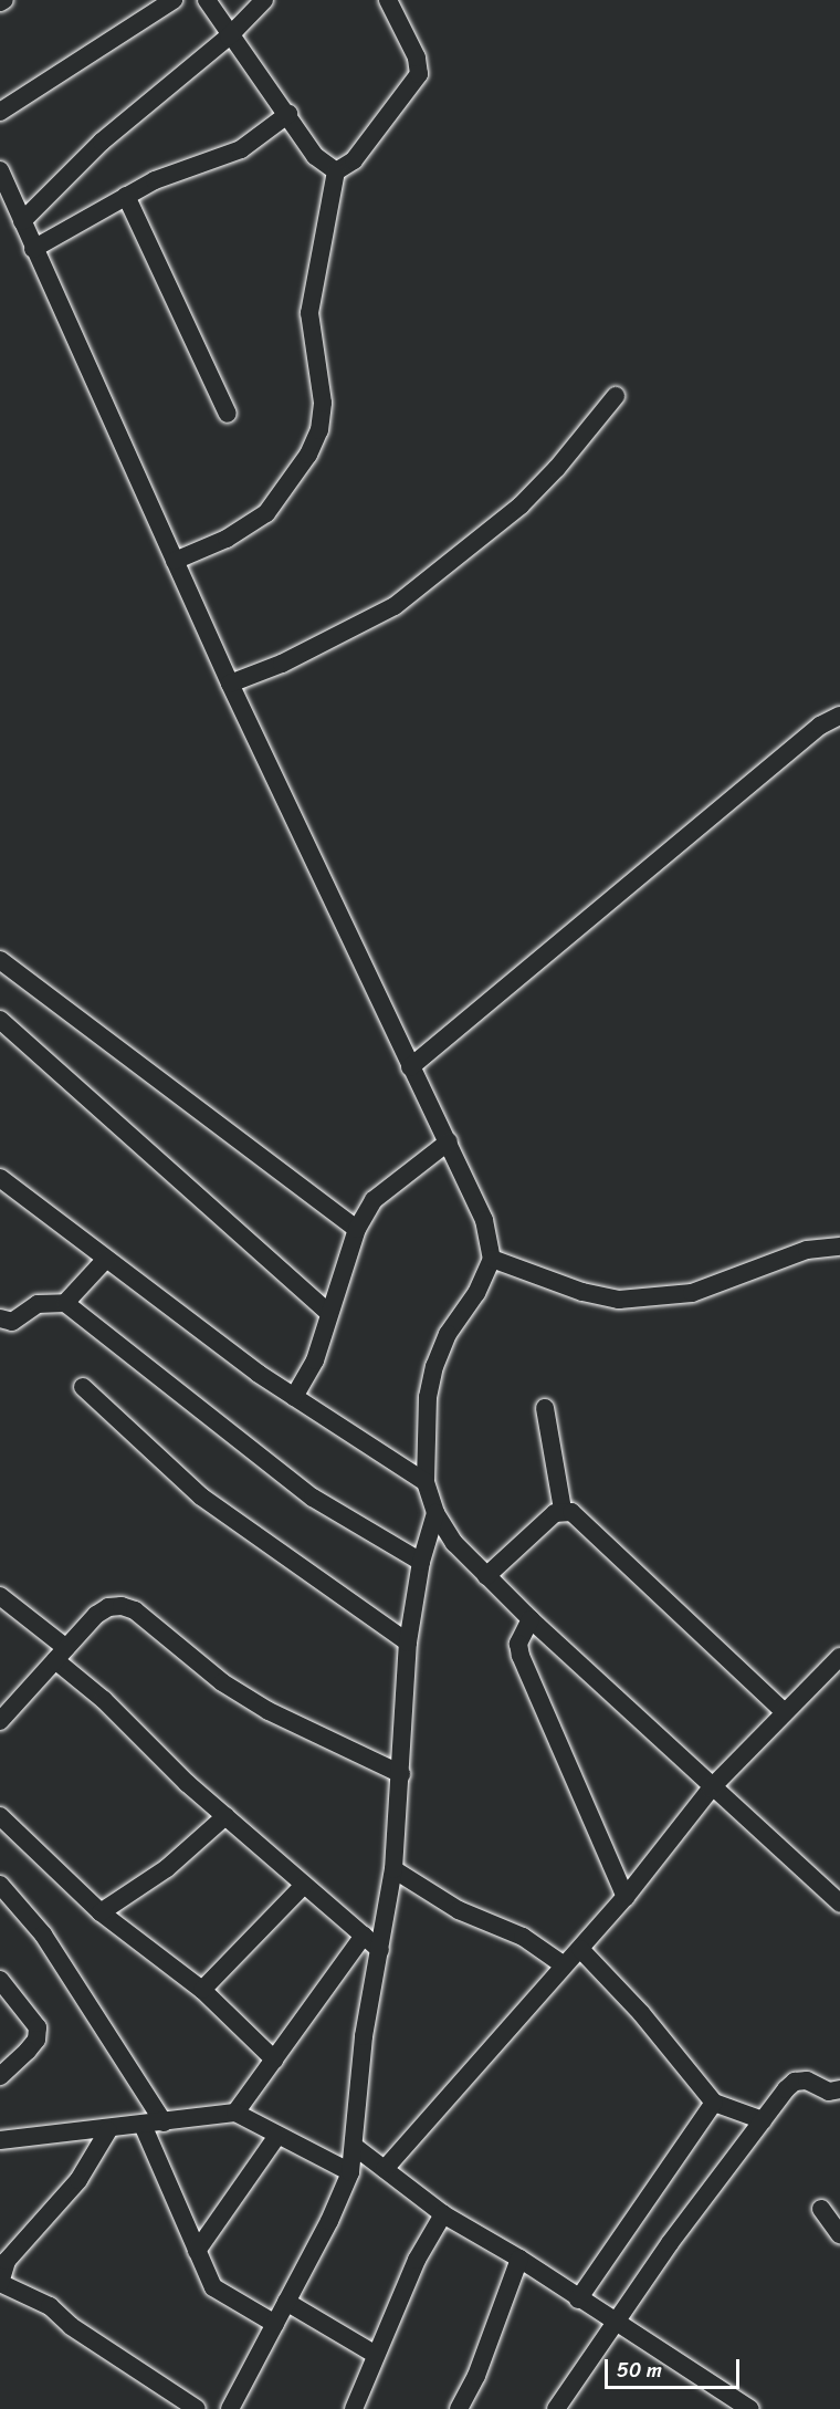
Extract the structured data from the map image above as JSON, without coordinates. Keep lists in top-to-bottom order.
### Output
{
  "scale_bar": "50 m"
}
